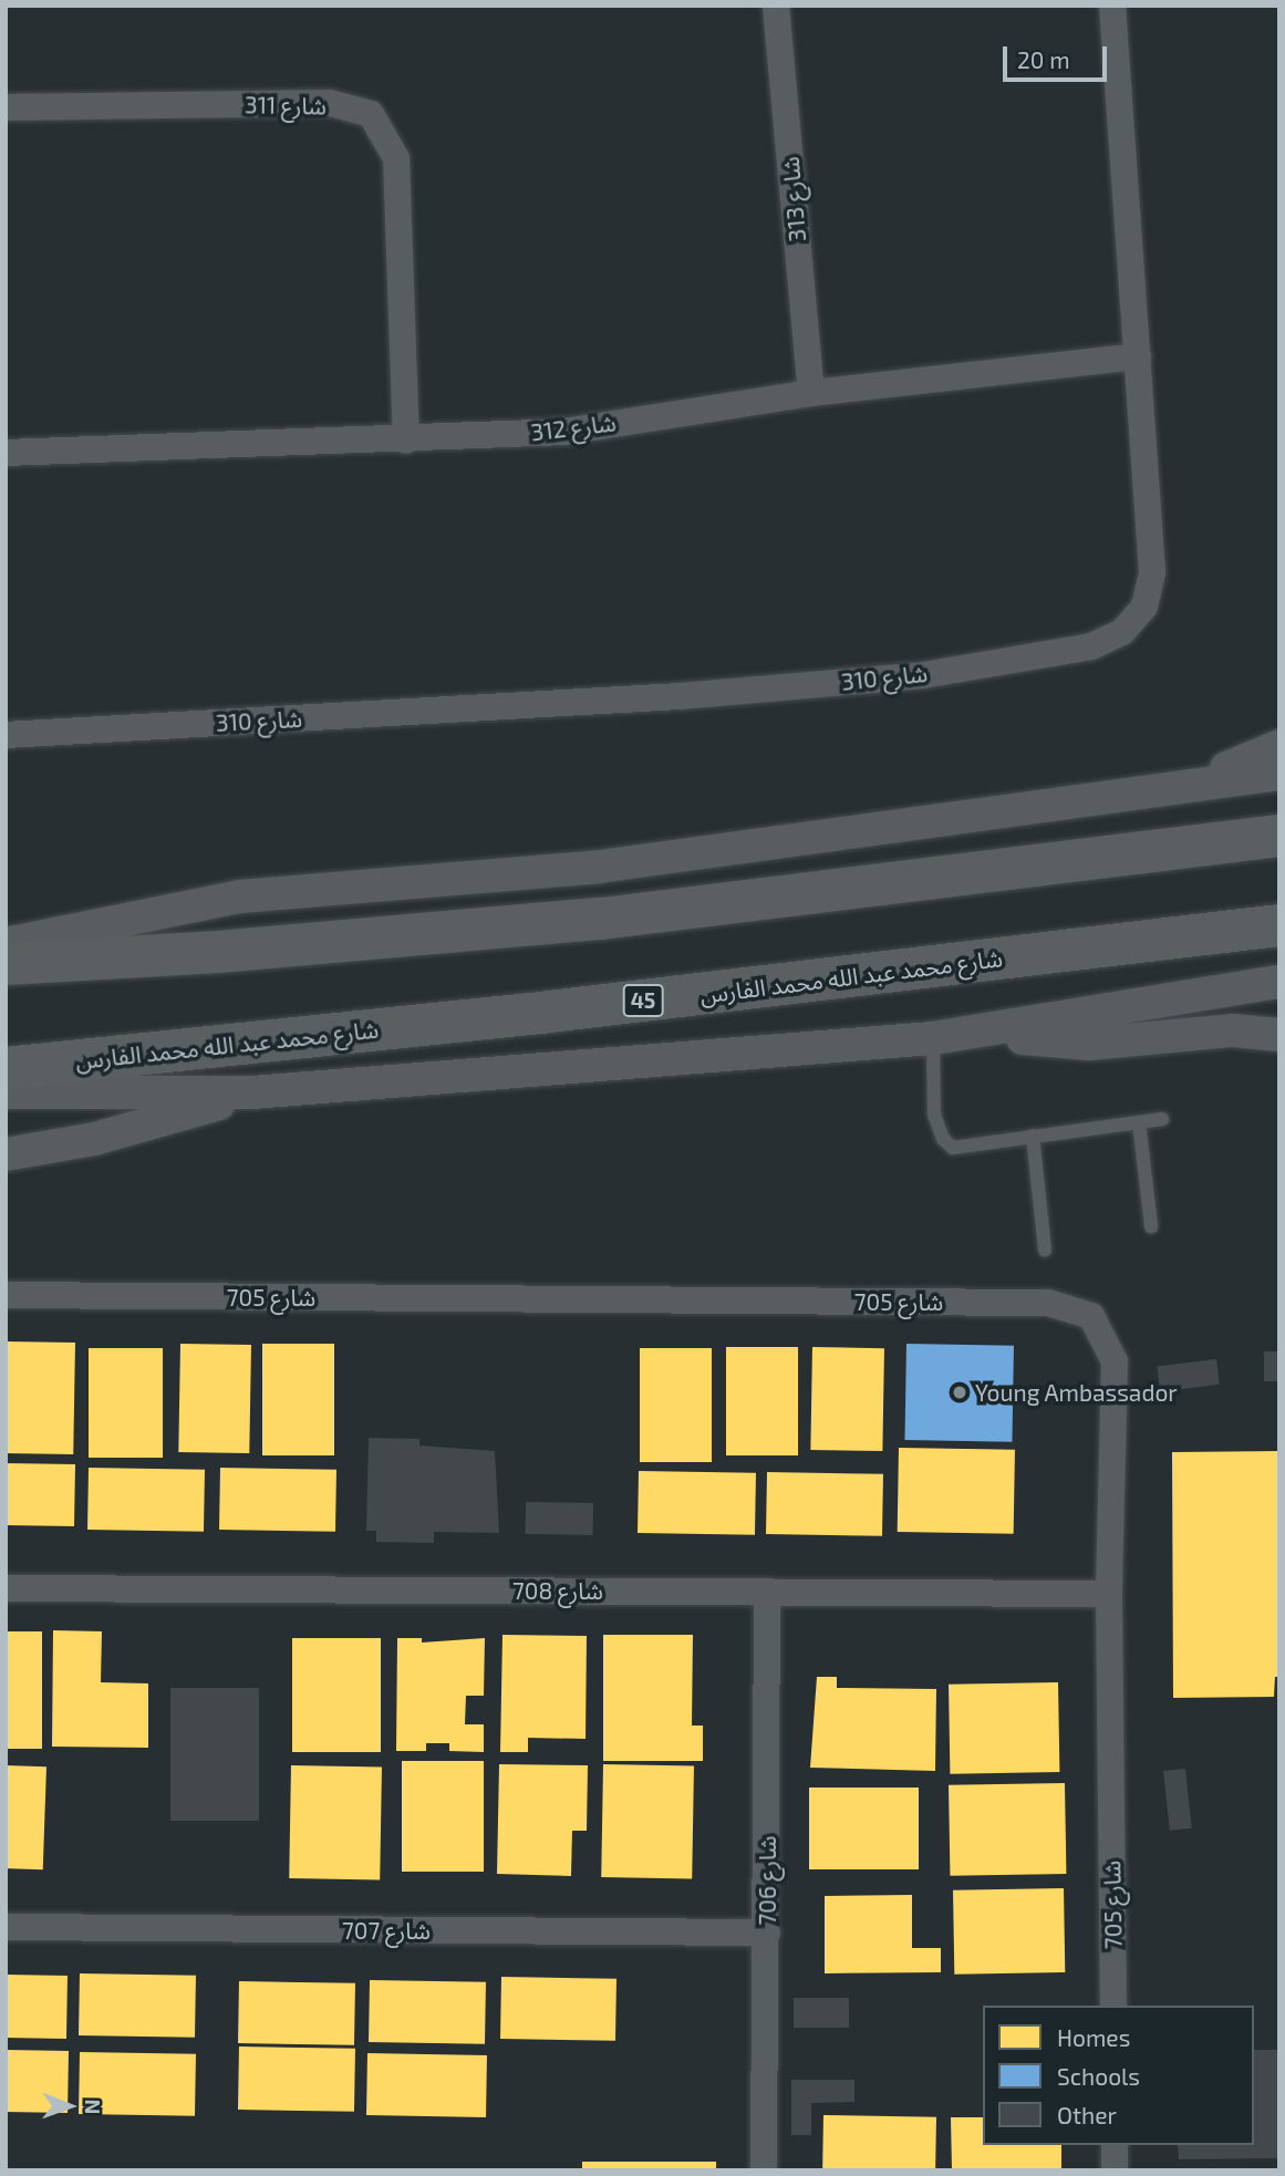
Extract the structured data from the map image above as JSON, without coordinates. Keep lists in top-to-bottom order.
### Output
{
  "streets": {
    "main road": ["شارع محمد عبد الله محمد الفارس", "45"],
    "street": [
      "شارع 311",
      "شارع 313",
      "شارع 312",
      "شارع 310",
      "شارع 705",
      "شارع 708",
      "شارع 706",
      "شارع 707"
    ]
  },
  "crossings": [
    ["شارع 311", "شارع 312"],
    ["شارع 313", "شارع 312"],
    ["شارع 312", "شارع 310"],
    ["شارع 705", "شارع 708"],
    ["شارع 708", "شارع 706"],
    ["شارع 706", "شارع 707"]
  ],
  "places": ["Young Ambassador"],
  "legend": ["Homes", "Schools", "Other"],
  "scale_bar": "20 m",
  "north": "right"
}
